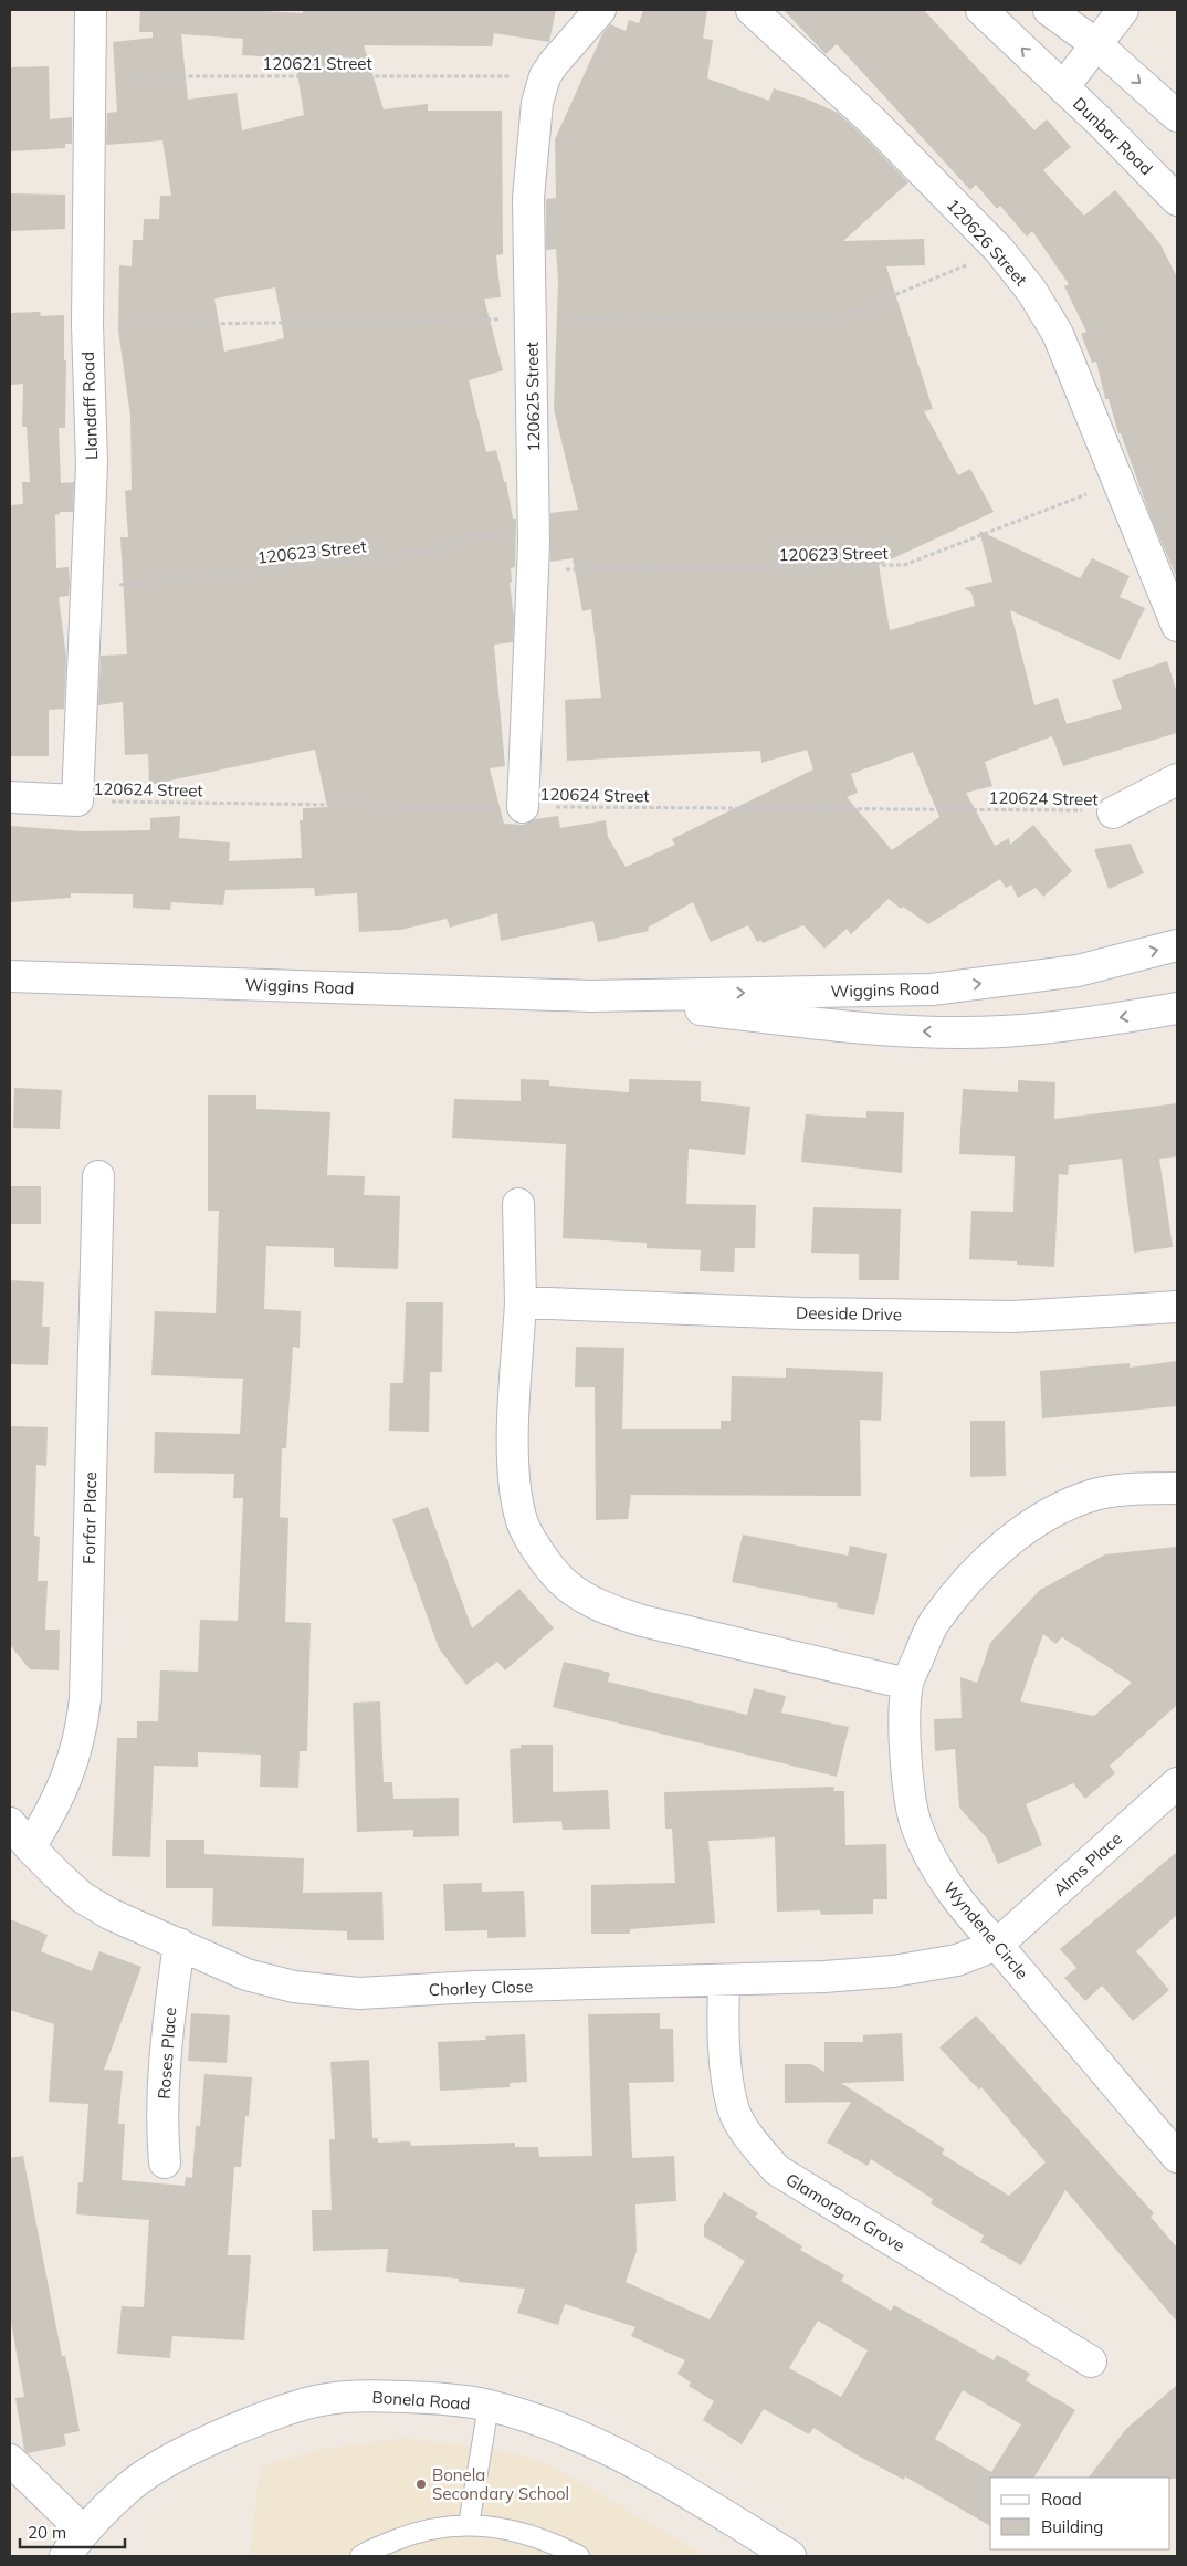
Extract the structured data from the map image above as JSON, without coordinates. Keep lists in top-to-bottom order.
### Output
{
  "streets": {
    "street": [
      "Dunbar Road",
      "120626 Street",
      "120625 Street",
      "Llandaff Road",
      "Wiggins Road",
      "Deeside Drive",
      "Forfar Place",
      "Alms Place",
      "Wyndene Circle",
      "Chorley Close",
      "Roses Place",
      "Glamorgan Grove",
      "Bonela Road"
    ],
    "path": ["120621 Street", "120623 Street", "120624 Street"]
  },
  "crossings": [
    ["120621 Street", "120625 Street"],
    ["120621 Street", "Llandaff Road"],
    ["120626 Street", "120623 Street"],
    ["120625 Street", "120623 Street"],
    ["120625 Street", "120624 Street"],
    ["Llandaff Road", "120623 Street"],
    ["Llandaff Road", "120624 Street"],
    ["Forfar Place", "Chorley Close"],
    ["Alms Place", "Wyndene Circle"],
    ["Alms Place", "Chorley Close"],
    ["Wyndene Circle", "Chorley Close"],
    ["Chorley Close", "Roses Place"],
    ["Chorley Close", "Glamorgan Grove"]
  ],
  "places": ["Bonela Secondary School"],
  "legend": ["Road", "Building"],
  "scale_bar": "20 m"
}
